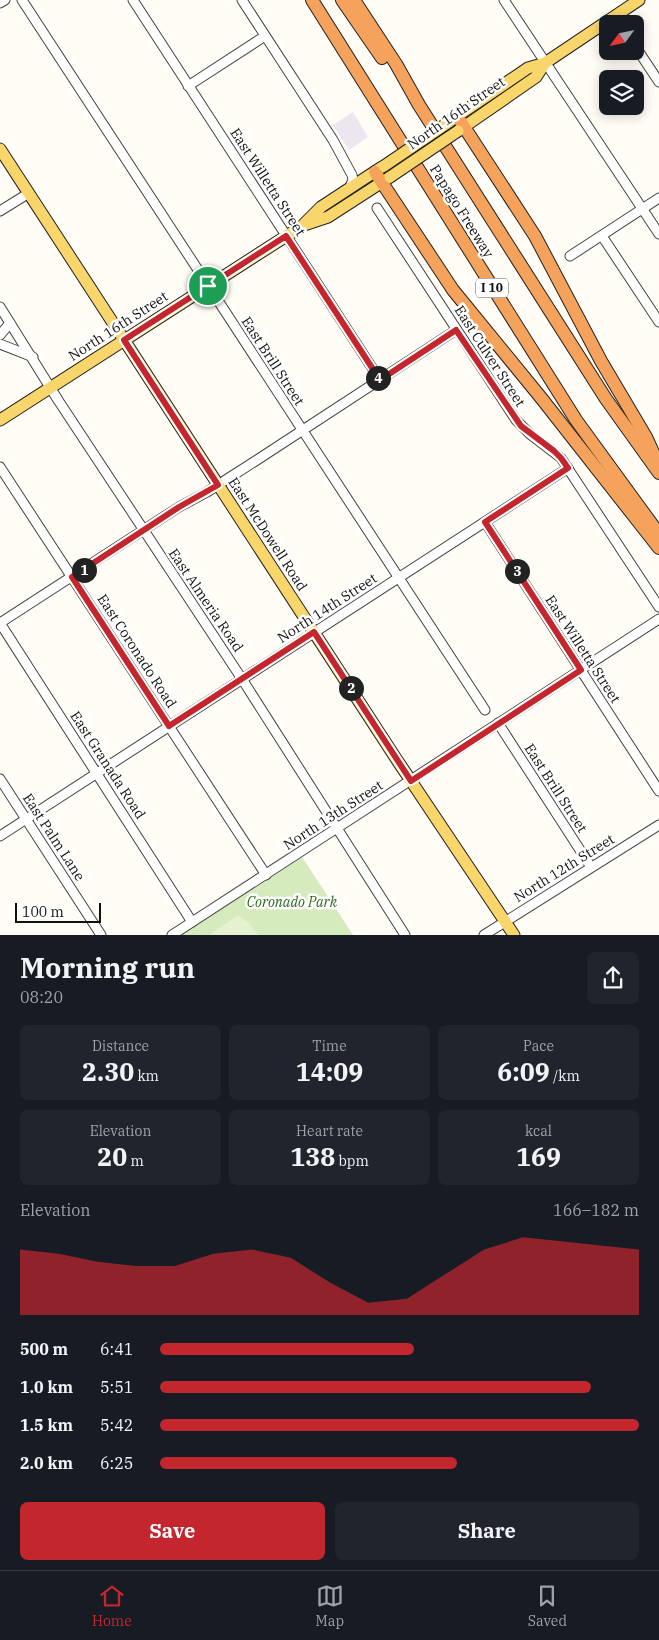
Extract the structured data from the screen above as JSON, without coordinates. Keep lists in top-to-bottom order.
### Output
{
  "streets": {
    "highway": ["Papago Freeway", "I 10"],
    "main road": ["North 16th Street", "East McDowell Road"],
    "street": [
      "East Willetta Street",
      "East Culver Street",
      "East Brill Street",
      "East Almeria Road",
      "North 14th Street",
      "East Coronado Road",
      "East Granada Road",
      "North 13th Street",
      "East Palm Lane",
      "North 12th Street"
    ]
  },
  "crossings": [
    ["North 16th Street", "East Willetta Street"],
    ["North 16th Street", "East Brill Street"],
    ["North 16th Street", "East McDowell Road"],
    ["North 16th Street", "East Almeria Road"],
    ["East Willetta Street", "North 14th Street"],
    ["East Willetta Street", "North 13th Street"],
    ["East Culver Street", "North 14th Street"],
    ["East Brill Street", "North 14th Street"],
    ["East Brill Street", "North 13th Street"],
    ["East Brill Street", "North 12th Street"],
    ["East McDowell Road", "North 14th Street"],
    ["East McDowell Road", "North 13th Street"],
    ["East McDowell Road", "North 12th Street"],
    ["East Almeria Road", "North 14th Street"],
    ["East Almeria Road", "North 13th Street"],
    ["North 14th Street", "East Coronado Road"],
    ["North 14th Street", "East Granada Road"],
    ["North 14th Street", "East Palm Lane"],
    ["East Coronado Road", "North 13th Street"],
    ["East Granada Road", "North 13th Street"]
  ],
  "parks": ["Coronado Park"],
  "scale_bar": "100 m",
  "north": "bottom left",
  "page": {
    "pins": [
      "4",
      "1",
      "3",
      "2"
    ],
    "scale": "100 m",
    "heading": ["Morning run", "08:20"],
    "stats": [
      ["Distance", "2.30 km"],
      ["Time", "14:09"],
      ["Pace", "6:09 /km"],
      ["Elevation", "20 m"],
      ["Heart rate", "138 bpm"],
      ["kcal", "169"]
    ],
    "chart": ["Elevation", "166–182 m"],
    "list": [
      {
        "name": "500 m",
        "note": "6:41"
      },
      {
        "name": "1.0 km",
        "note": "5:51"
      },
      {
        "name": "1.5 km",
        "note": "5:42"
      },
      {
        "name": "2.0 km",
        "note": "6:25"
      }
    ],
    "buttons": ["Save", "Share"],
    "tabs": ["Home", "Map", "Saved"]
  }
}
